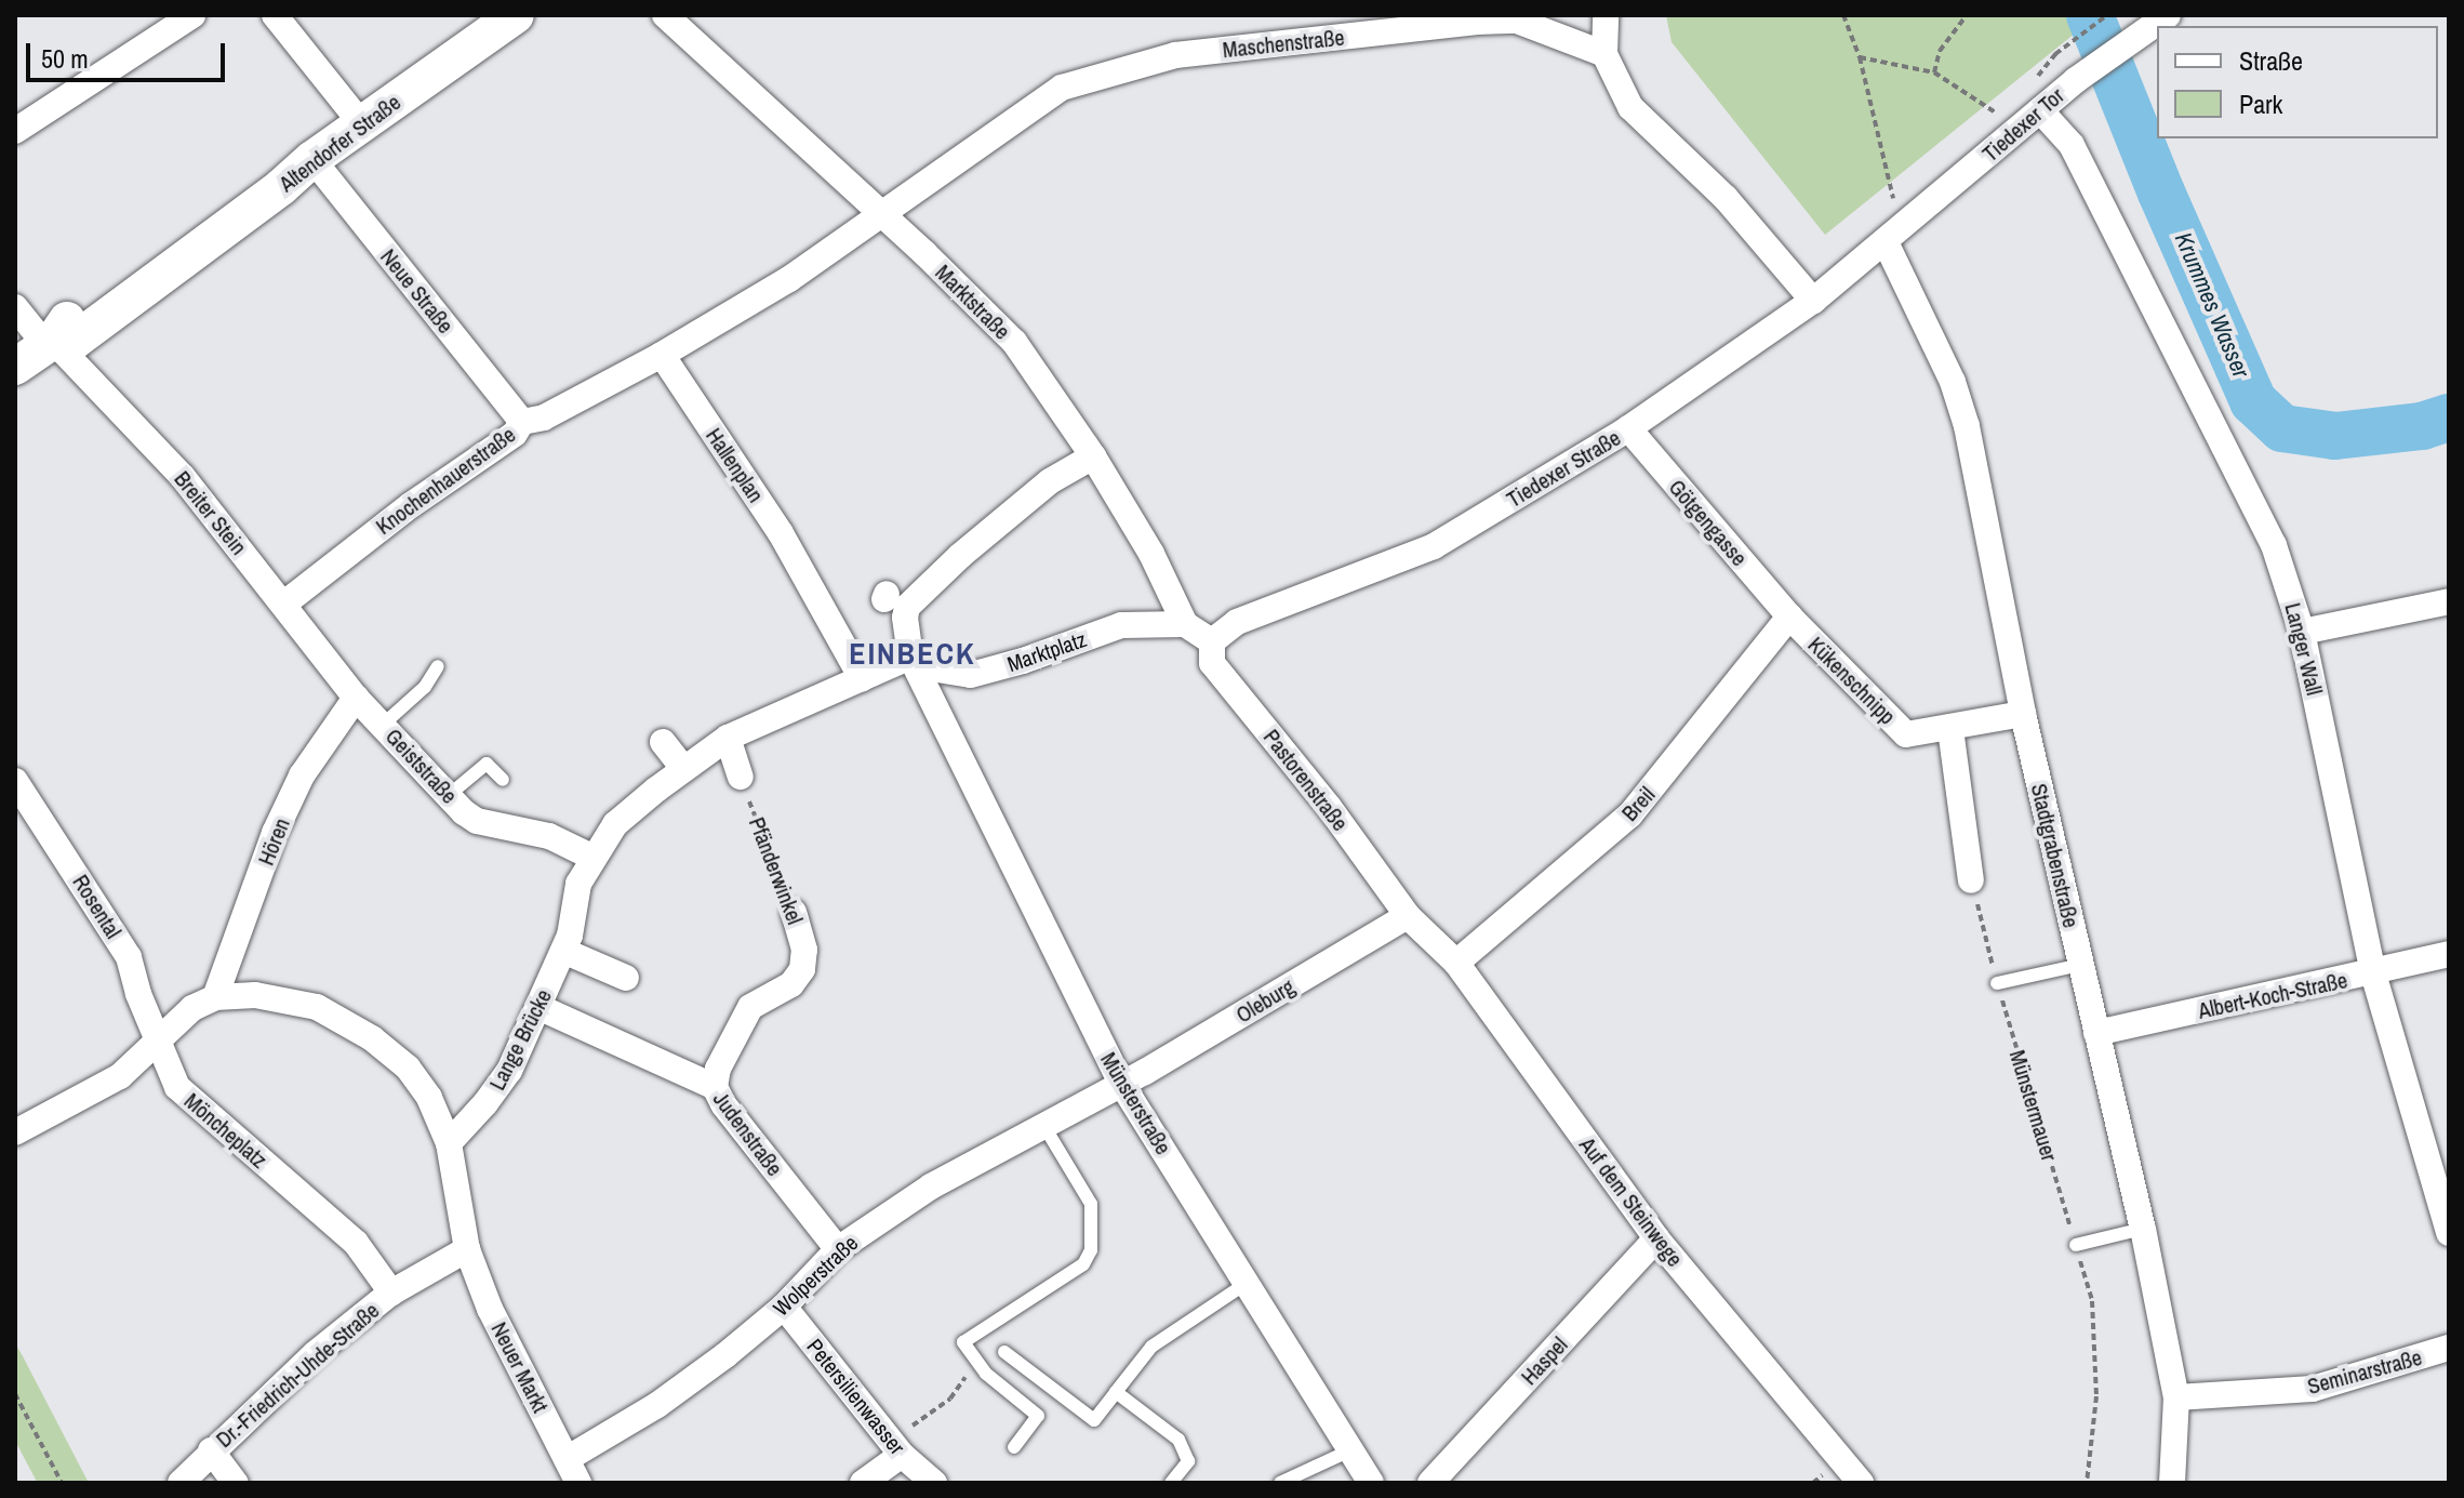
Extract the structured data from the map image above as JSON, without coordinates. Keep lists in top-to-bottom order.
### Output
{
  "streets": {
    "main road": ["Altendorfer Straße"],
    "street": [
      "Maschenstraße",
      "Tiedexer Tor",
      "Neue Straße",
      "Marktstraße",
      "Hallenplan",
      "Tiedexer Straße",
      "Knochenhauerstraße",
      "Breiter Stein",
      "Götgengasse",
      "Langer Wall",
      "Marktplatz",
      "Kükenschnipp",
      "Geiststraße",
      "Pastorenstraße",
      "Breil",
      "Hören",
      "Stadtgrabenstraße",
      "Pfänderwinkel",
      "Rosental",
      "Albert-Koch-Straße",
      "Oleburg",
      "Lange Brücke",
      "Münsterstraße",
      "Möncheplatz",
      "Judenstraße",
      "Auf dem Steinwege",
      "Wolperstraße",
      "Haspel",
      "Neuer Markt",
      "Seminarstraße",
      "Dr.-Friedrich-Uhde-Straße",
      "Petersilienwasser"
    ],
    "path": ["Münstermauer"]
  },
  "crossings": [
    ["Maschenstraße", "Marktstraße"],
    ["Tiedexer Tor", "Tiedexer Straße"],
    ["Tiedexer Tor", "Langer Wall"],
    ["Tiedexer Tor", "Stadtgrabenstraße"],
    ["Altendorfer Straße", "Neue Straße"],
    ["Altendorfer Straße", "Breiter Stein"],
    ["Neue Straße", "Knochenhauerstraße"],
    ["Marktstraße", "Marktplatz"],
    ["Hallenplan", "Knochenhauerstraße"],
    ["Tiedexer Straße", "Götgengasse"],
    ["Tiedexer Straße", "Pastorenstraße"],
    ["Tiedexer Straße", "Stadtgrabenstraße"],
    ["Knochenhauerstraße", "Breiter Stein"],
    ["Breiter Stein", "Geiststraße"],
    ["Breiter Stein", "Hören"],
    ["Götgengasse", "Kükenschnipp"],
    ["Götgengasse", "Breil"],
    ["Langer Wall", "Albert-Koch-Straße"],
    ["Marktplatz", "Münsterstraße"],
    ["Kükenschnipp", "Breil"],
    ["Kükenschnipp", "Stadtgrabenstraße"],
    ["Geiststraße", "Hören"],
    ["Geiststraße", "Lange Brücke"],
    ["Pastorenstraße", "Oleburg"],
    ["Pastorenstraße", "Auf dem Steinwege"],
    ["Breil", "Auf dem Steinwege"],
    ["Stadtgrabenstraße", "Albert-Koch-Straße"],
    ["Stadtgrabenstraße", "Seminarstraße"],
    ["Pfänderwinkel", "Judenstraße"],
    ["Rosental", "Möncheplatz"],
    ["Oleburg", "Münsterstraße"],
    ["Oleburg", "Auf dem Steinwege"],
    ["Oleburg", "Wolperstraße"],
    ["Lange Brücke", "Judenstraße"],
    ["Münsterstraße", "Wolperstraße"],
    ["Möncheplatz", "Dr.-Friedrich-Uhde-Straße"],
    ["Judenstraße", "Wolperstraße"],
    ["Auf dem Steinwege", "Haspel"],
    ["Wolperstraße", "Neuer Markt"],
    ["Wolperstraße", "Petersilienwasser"],
    ["Neuer Markt", "Dr.-Friedrich-Uhde-Straße"]
  ],
  "districts": ["EINBECK"],
  "water": ["Krummes Wasser"],
  "legend": ["Straße", "Park"],
  "scale_bar": "50 m"
}
